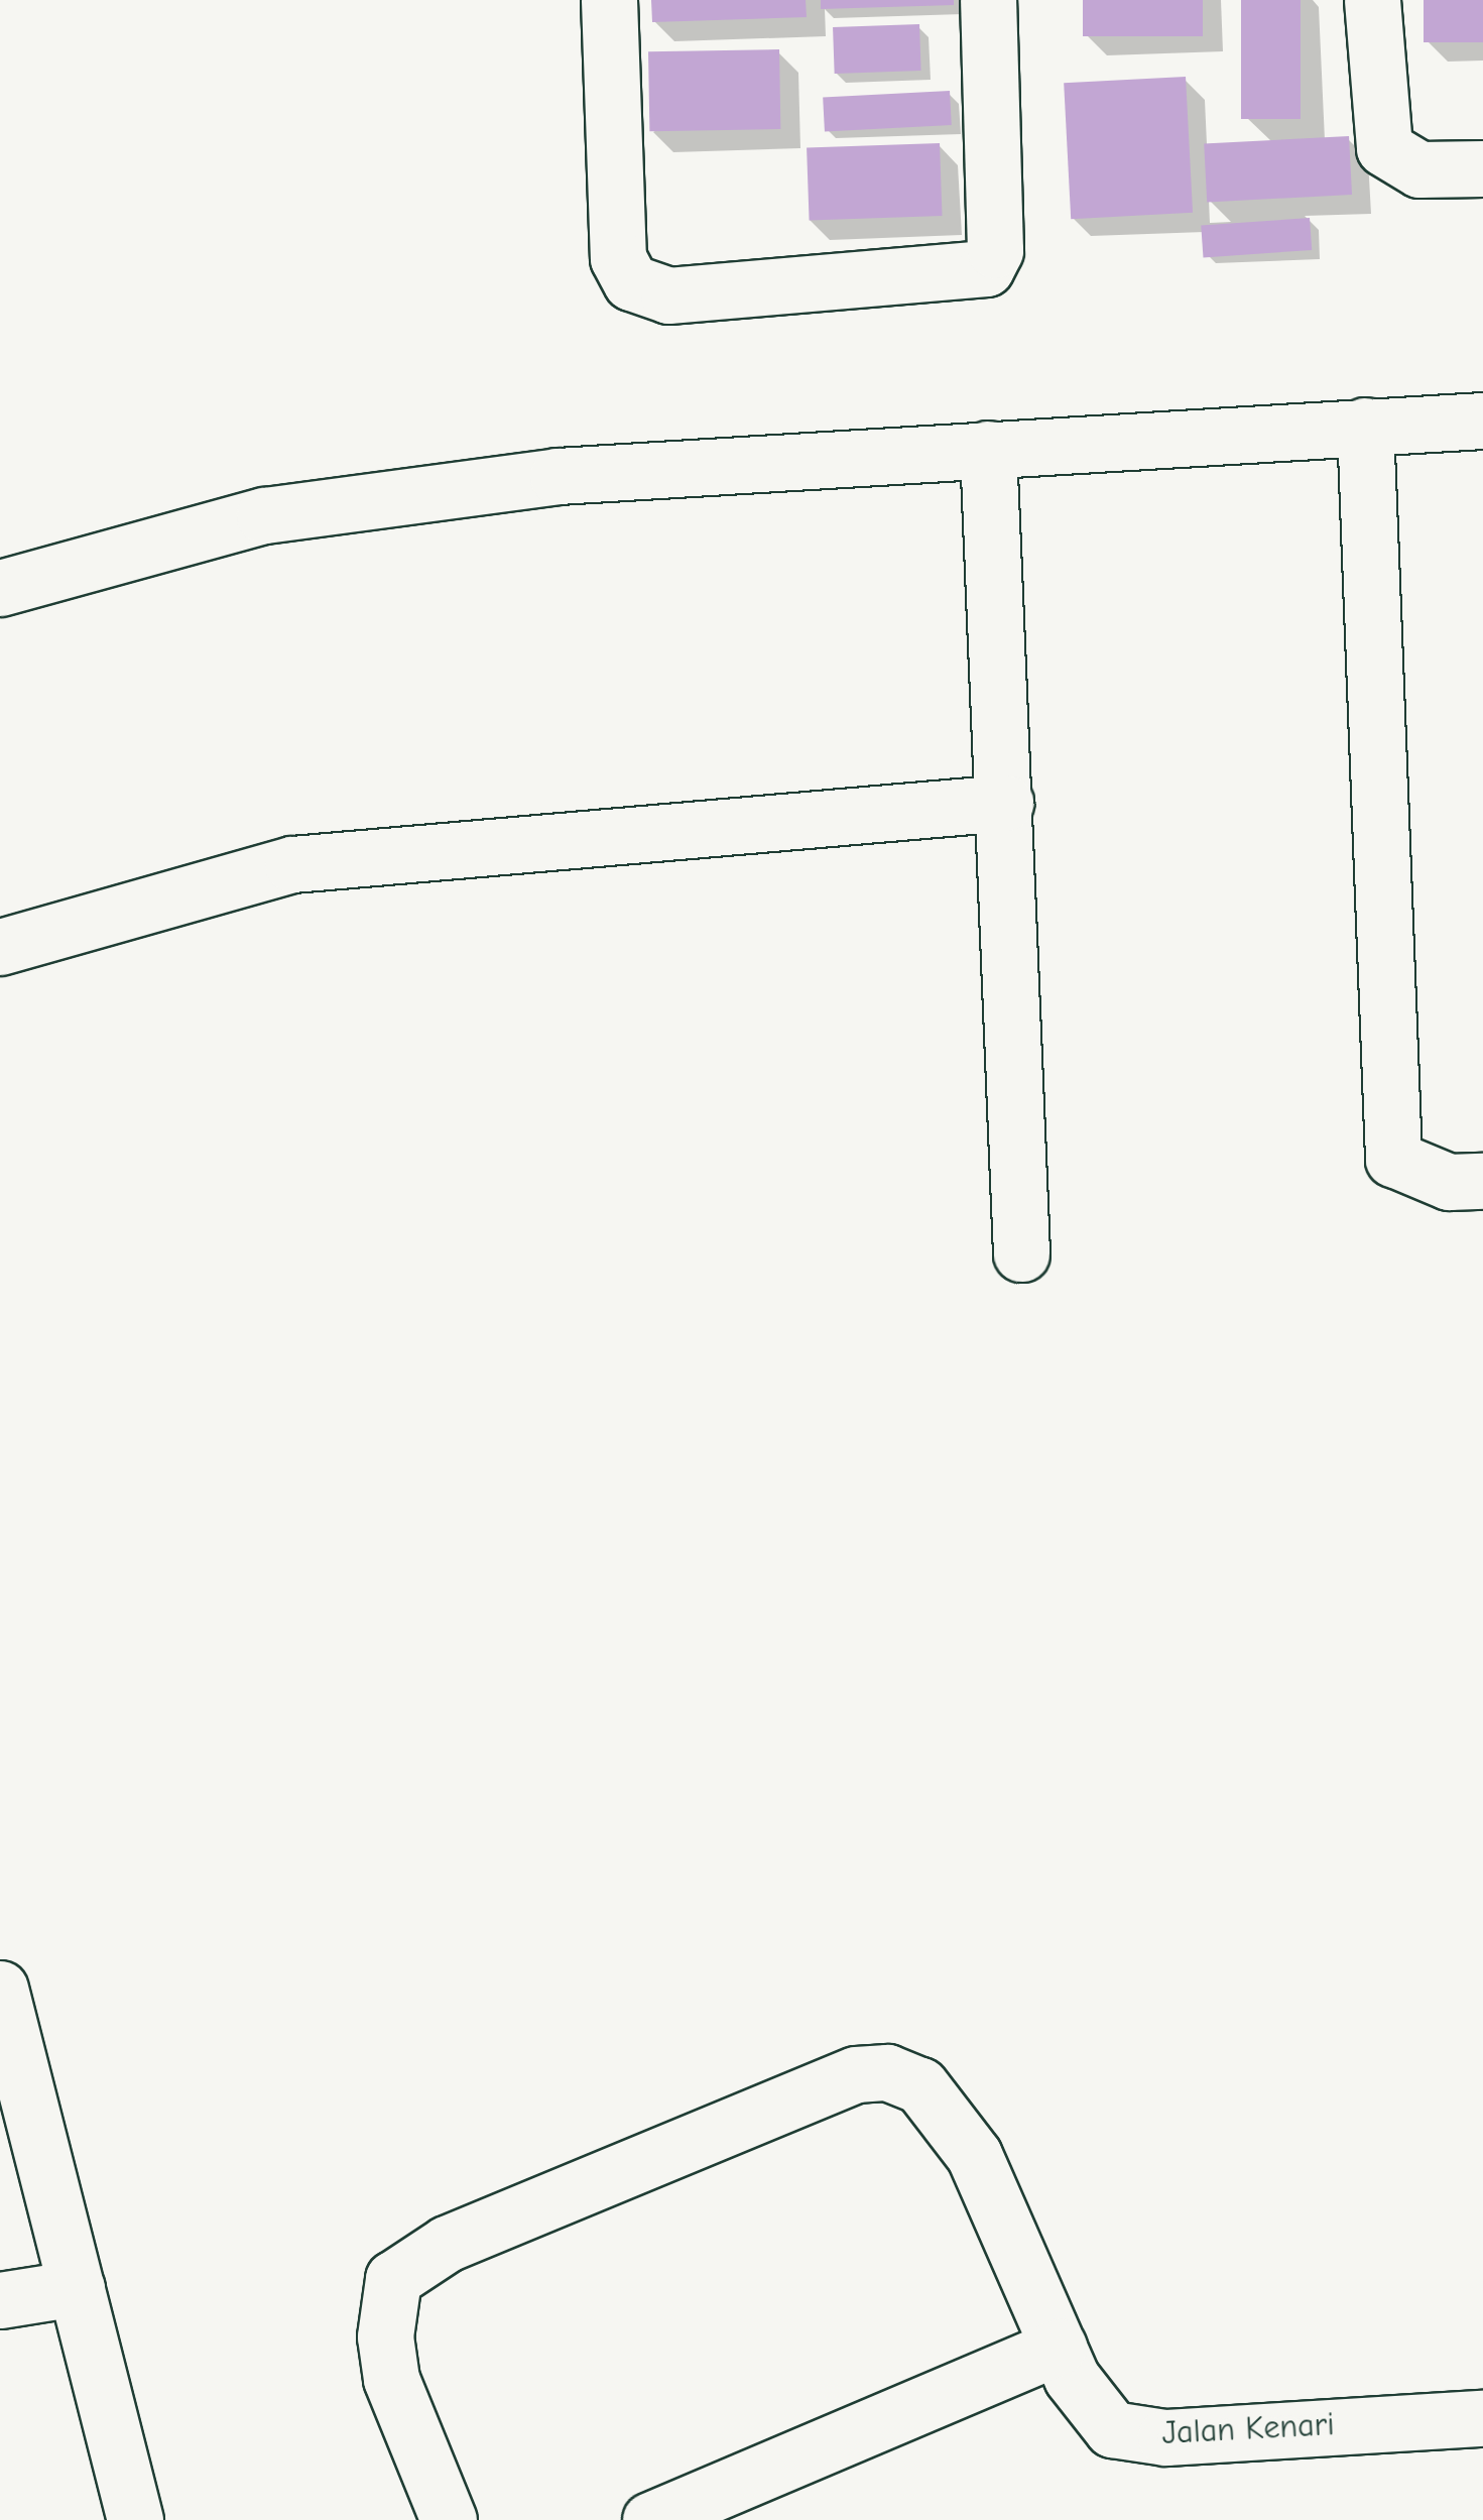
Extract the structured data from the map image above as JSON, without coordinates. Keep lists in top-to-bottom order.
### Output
{
  "streets": {
    "street": ["Jalan Kenari"]
  }
}
